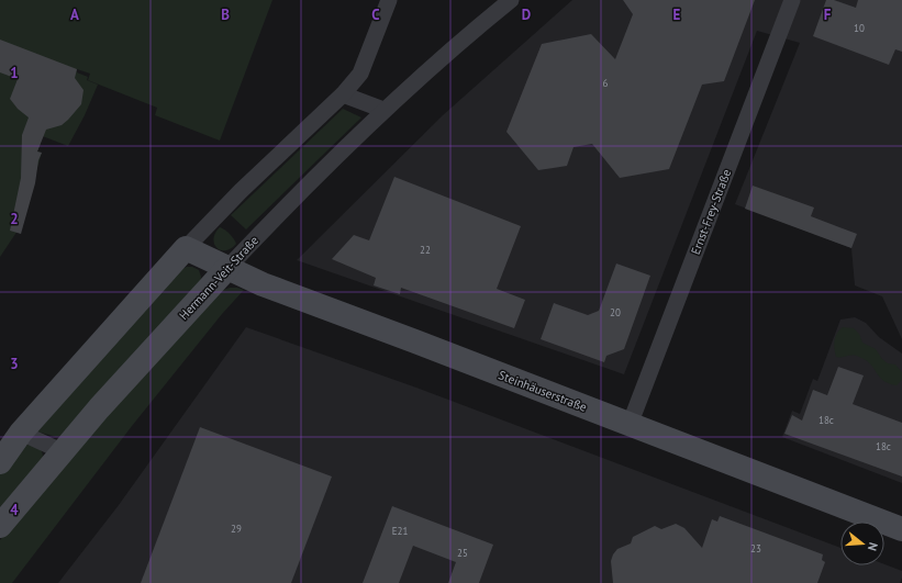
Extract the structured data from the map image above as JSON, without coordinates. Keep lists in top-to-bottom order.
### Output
{
  "streets": {
    "street": ["Ernst-Frey-Straße", "Hermann-Veit-Straße", "Steinhäuserstraße"]
  },
  "crossings": [
    ["Ernst-Frey-Straße", "Steinhäuserstraße"],
    ["Hermann-Veit-Straße", "Steinhäuserstraße"]
  ],
  "house_numbers": [
    "10",
    "6",
    "22",
    "20",
    "18c",
    "18c",
    "29",
    "E21",
    "23",
    "25"
  ],
  "north": "right",
  "grid": {
    "columns": [
      "A",
      "B",
      "C",
      "D",
      "E",
      "F"
    ],
    "rows": [
      "1",
      "2",
      "3",
      "4"
    ]
  }
}
